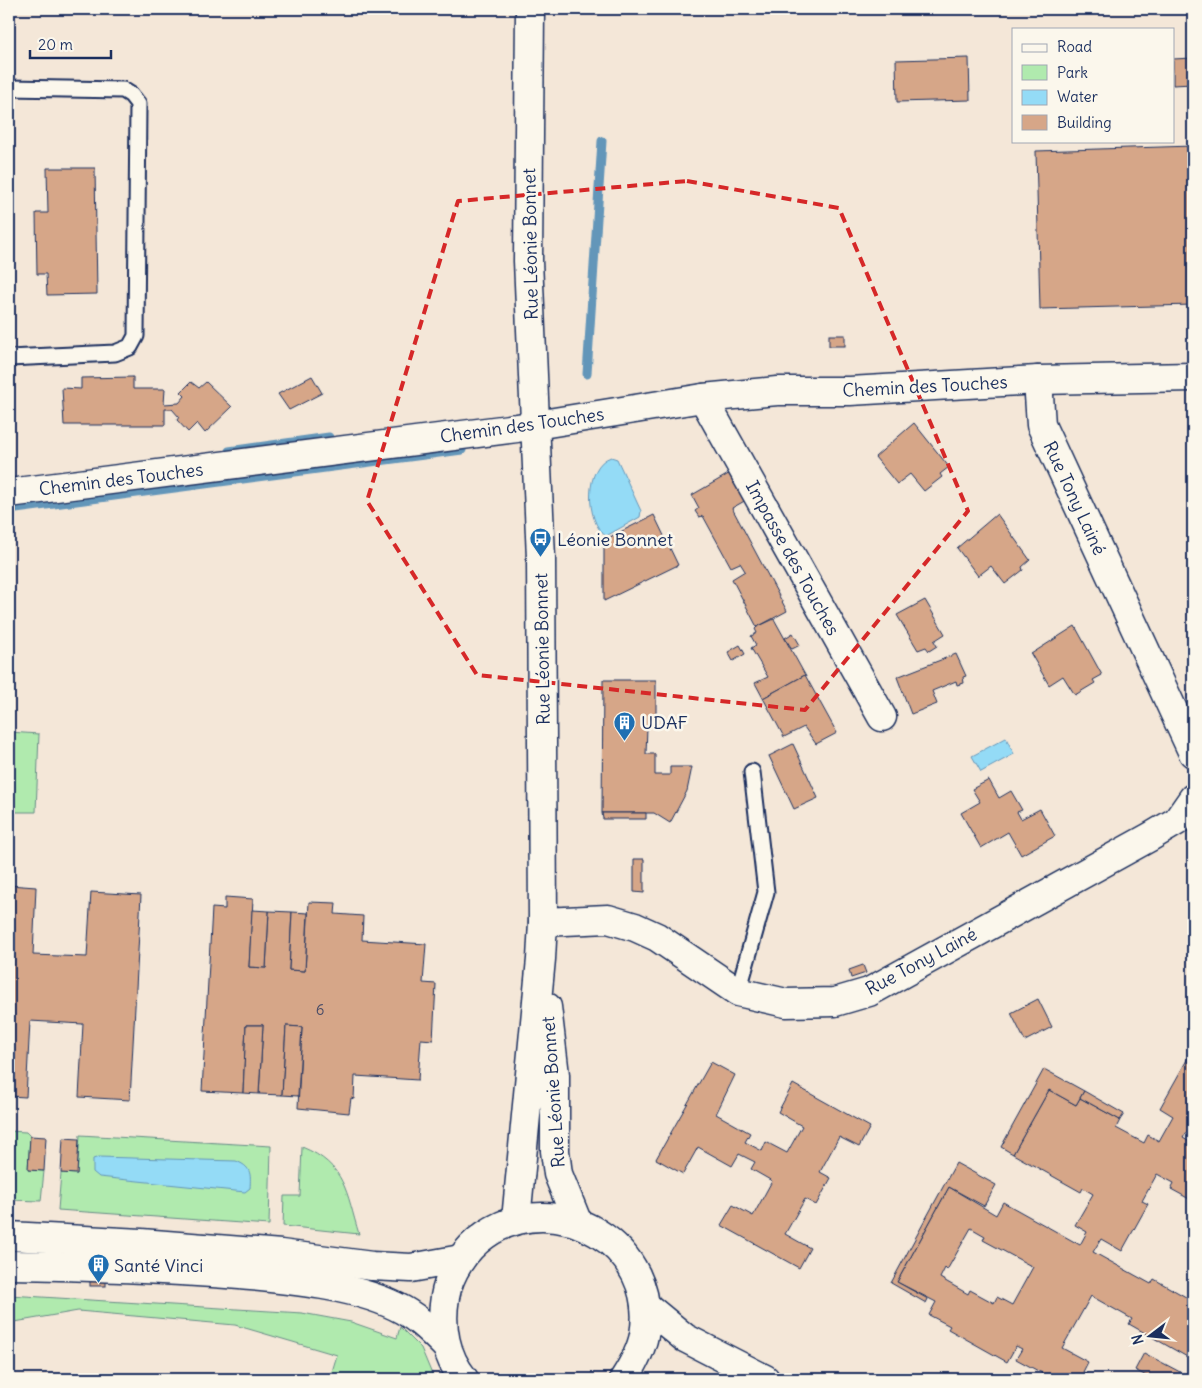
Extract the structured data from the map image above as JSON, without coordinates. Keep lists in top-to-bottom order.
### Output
{
  "streets": {
    "street": [
      "Rue Léonie Bonnet",
      "Chemin des Touches",
      "Rue Tony Lainé",
      "Impasse des Touches"
    ]
  },
  "crossings": [
    ["Rue Léonie Bonnet", "Chemin des Touches"],
    ["Rue Léonie Bonnet", "Rue Tony Lainé"],
    ["Chemin des Touches", "Rue Tony Lainé"],
    ["Chemin des Touches", "Impasse des Touches"]
  ],
  "places": {
    "bus stop": ["Léonie Bonnet"],
    "building": ["UDAF", "Santé Vinci"]
  },
  "house_numbers": ["6"],
  "legend": [
    "Road",
    "Park",
    "Water",
    "Building"
  ],
  "scale_bar": "20 m",
  "north": "left"
}
